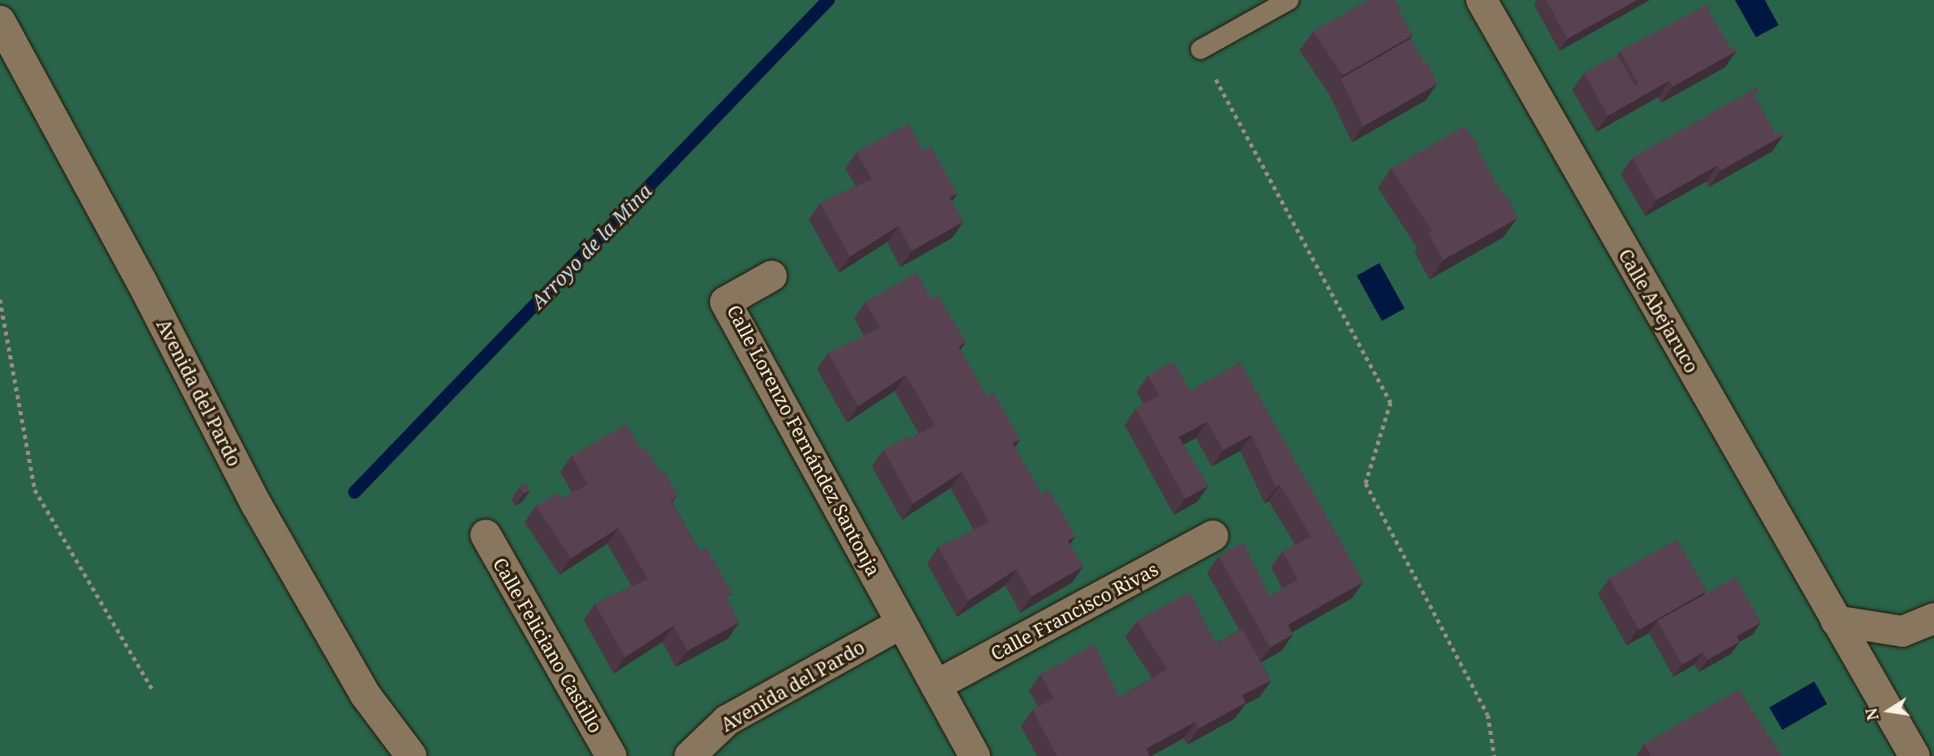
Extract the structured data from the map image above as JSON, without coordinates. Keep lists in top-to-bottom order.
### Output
{
  "streets": {
    "street": [
      "Calle Abejaruco",
      "Avenida del Pardo",
      "Calle Lorenzo Fernández Santonja",
      "Calle Francisco Rivas",
      "Calle Feliciano Castillo"
    ]
  },
  "crossings": [
    ["Avenida del Pardo", "Calle Lorenzo Fernández Santonja"]
  ],
  "water": ["Arroyo de la Mina"],
  "north": "left"
}
